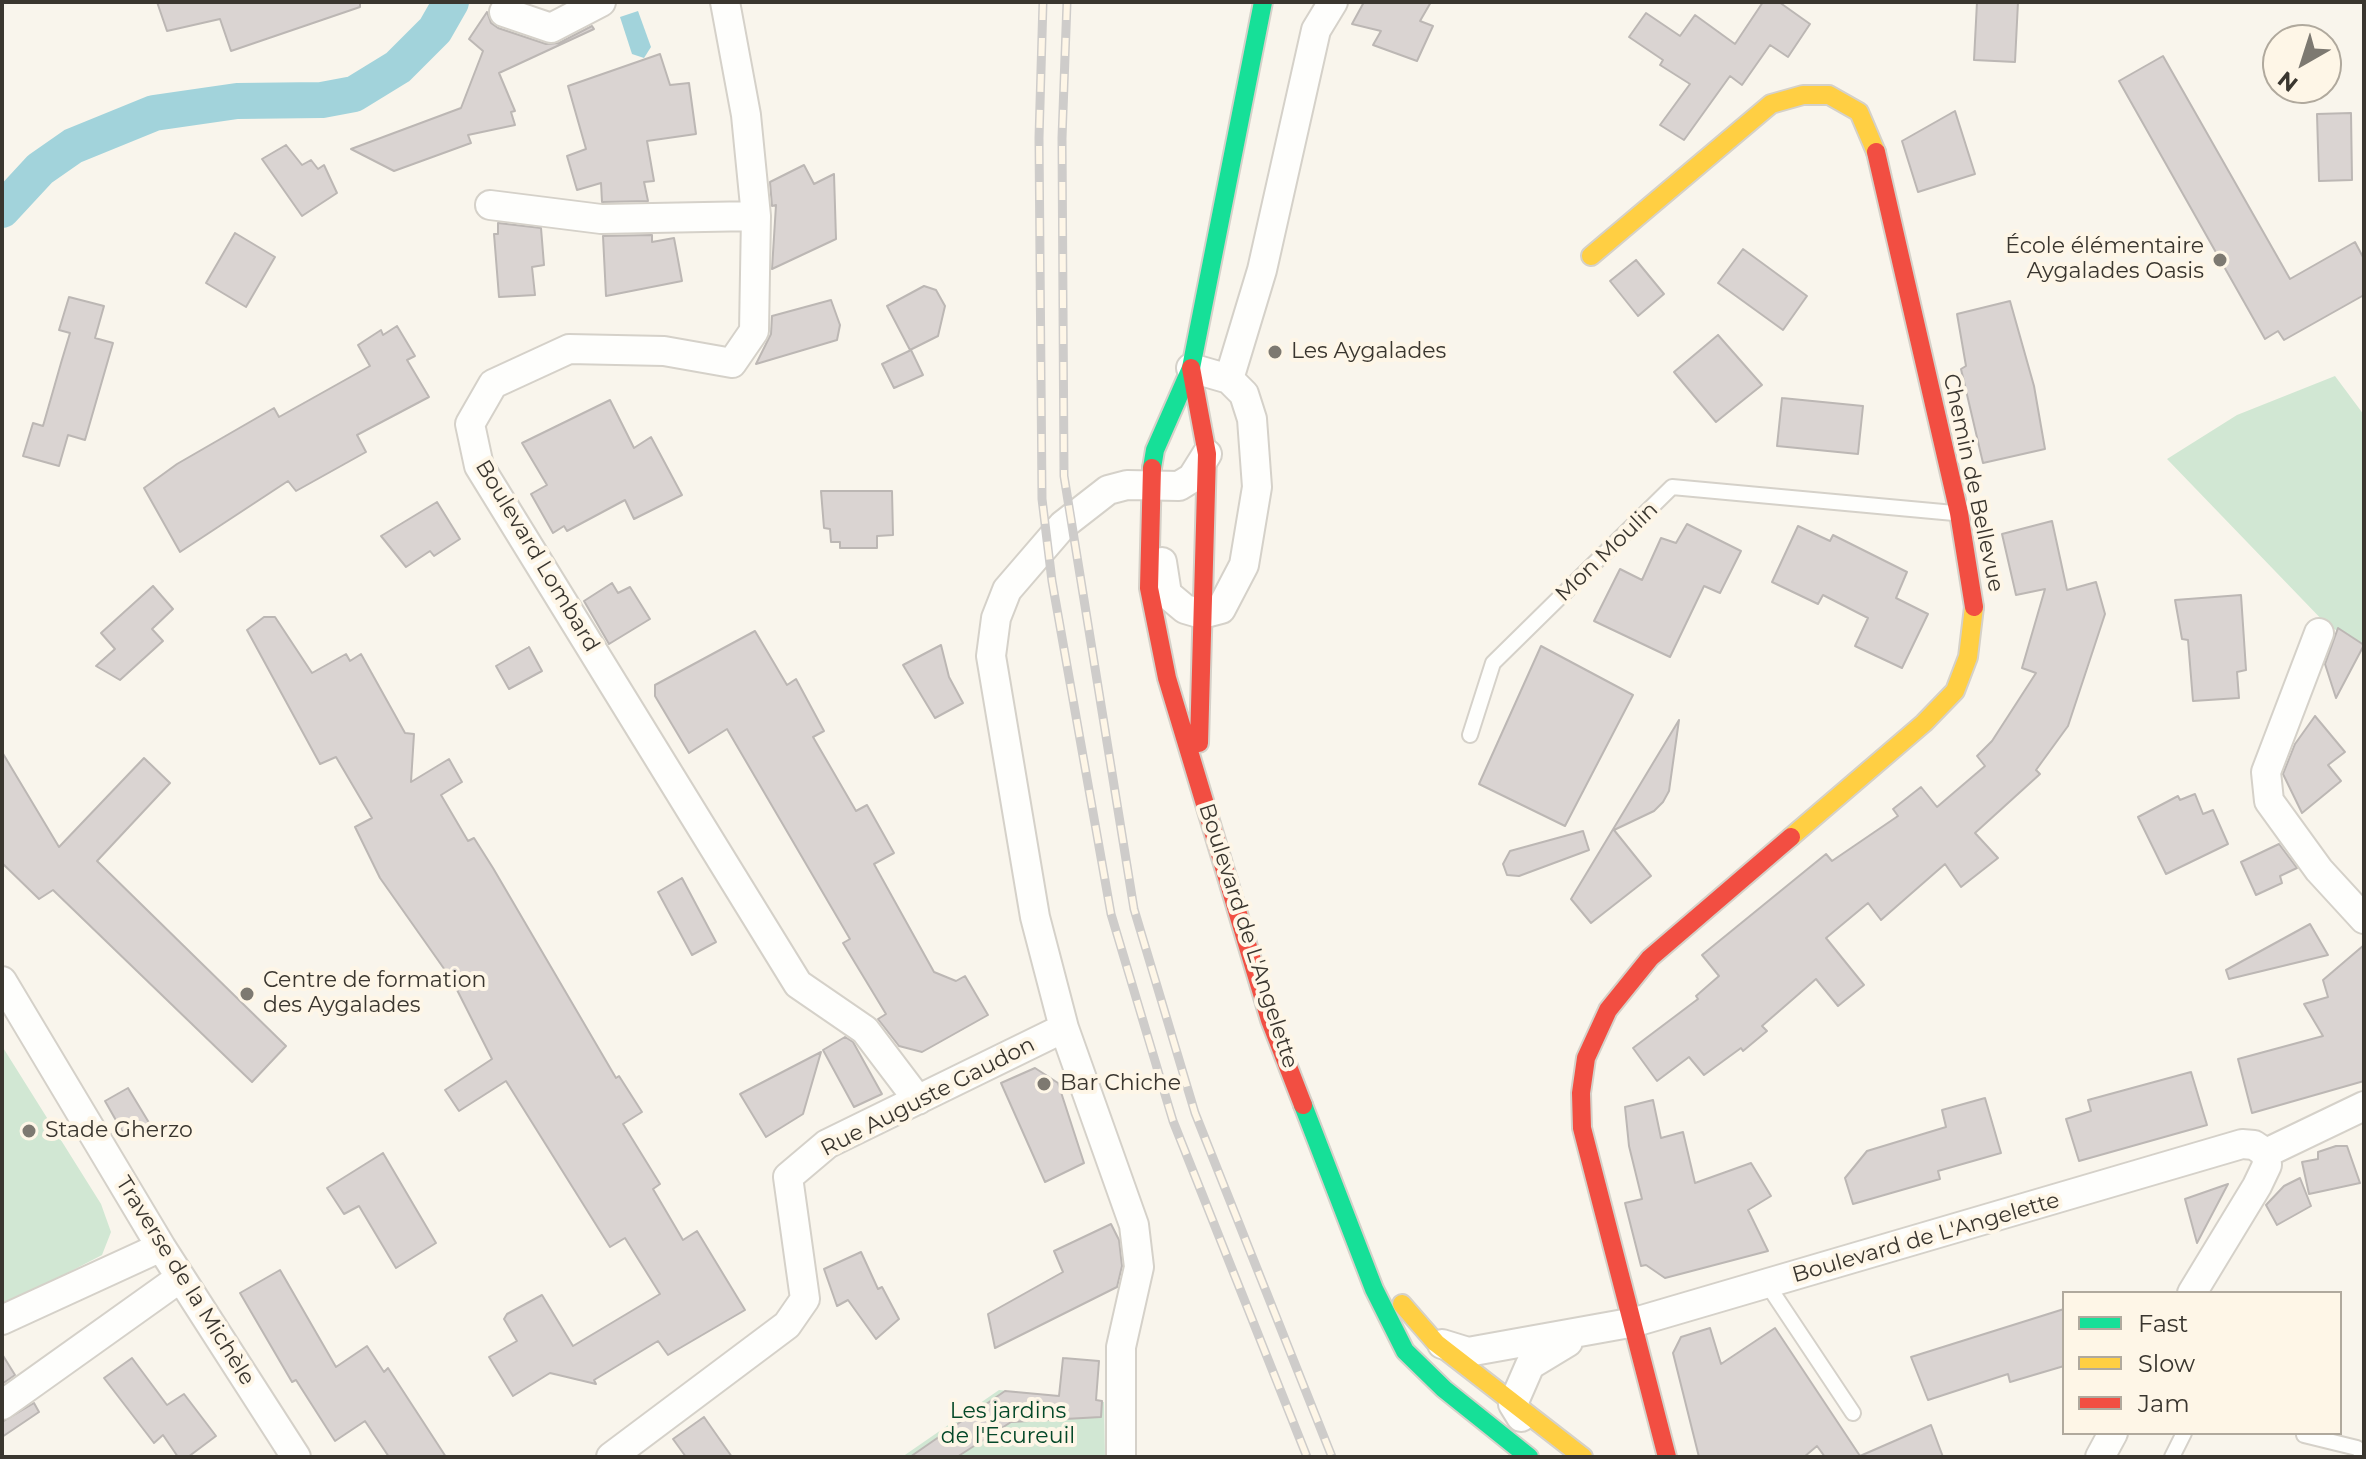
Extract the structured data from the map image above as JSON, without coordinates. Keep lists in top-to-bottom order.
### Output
{
  "streets": {
    "main road": ["Chemin de Bellevue", "Boulevard de L'Angelette"],
    "street": ["Boulevard Lombard", "Rue Auguste Gaudon", "Traverse de la Michèle"],
    "lane": ["Mon Moulin"]
  },
  "crossings": [
    ["Chemin de Bellevue", "Mon Moulin"],
    ["Chemin de Bellevue", "Boulevard de L'Angelette"],
    ["Boulevard Lombard", "Rue Auguste Gaudon"]
  ],
  "parks": ["Les jardins de l'Ecureuil"],
  "places": [
    "École élémentaire Aygalades Oasis",
    "Les Aygalades",
    "Centre de formation des Aygalades",
    "Bar Chiche",
    "Stade Gherzo"
  ],
  "legend": ["Fast", "Slow", "Jam"],
  "north": "bottom left"
}
